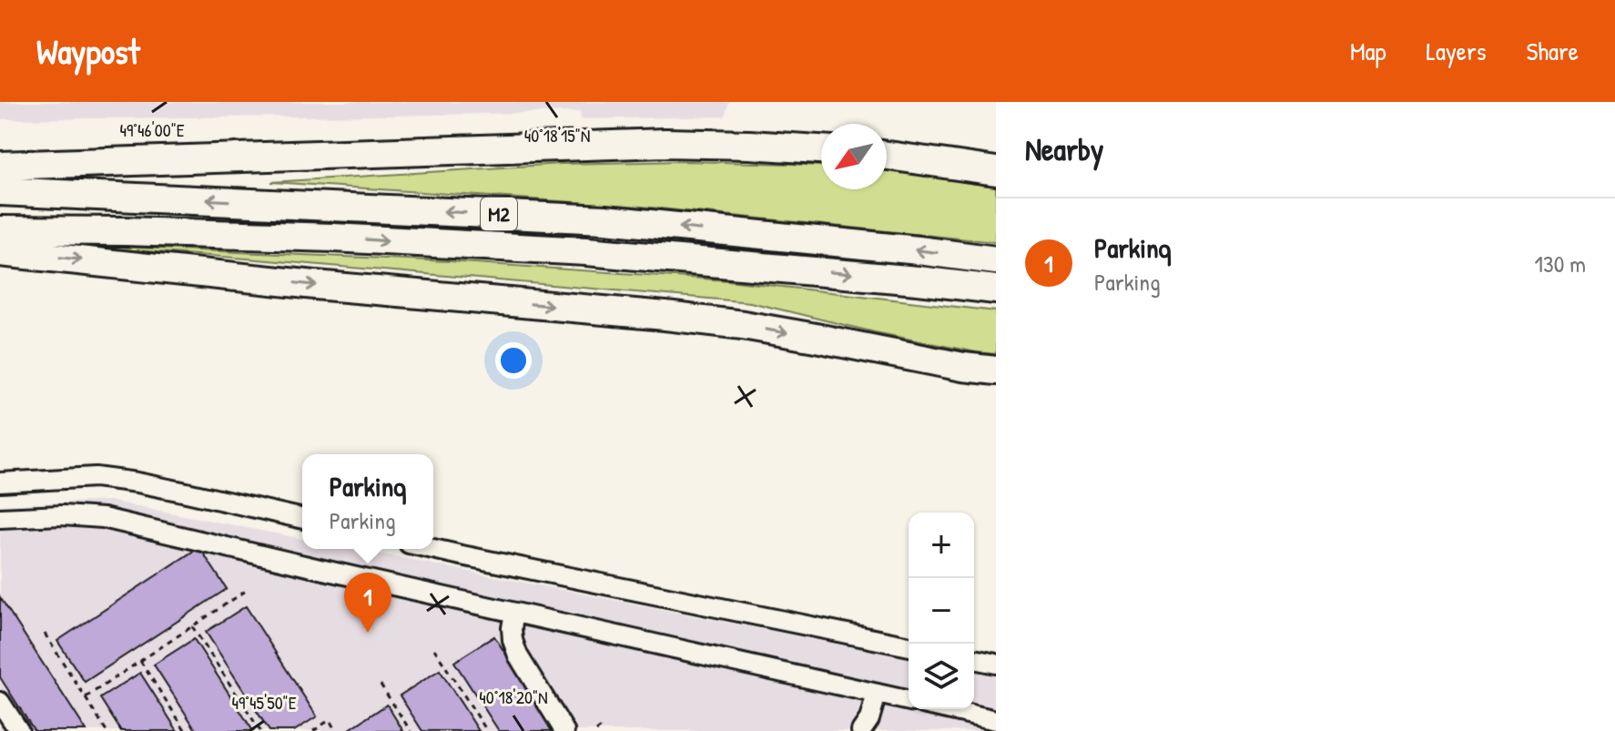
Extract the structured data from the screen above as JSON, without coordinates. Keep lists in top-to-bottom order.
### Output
{
  "streets": {
    "highway": ["M2"]
  },
  "north": "bottom left",
  "page": {
    "header": "Waypost",
    "nav": ["Map", "Layers", "Share"],
    "heading": "Nearby",
    "list": [
      {
        "mark": "1",
        "name": "Parkinq",
        "note": "Parking",
        "value": "130 m"
      }
    ],
    "popup": ["Parkinq", "Parking"],
    "map_buttons": ["+", "−"],
    "pins": "1"
  },
  "coordinates": [
    "49°46'00\"E",
    "40°18'15\"N",
    "40°18'20\"N",
    "49°45'50\"E"
  ]
}
